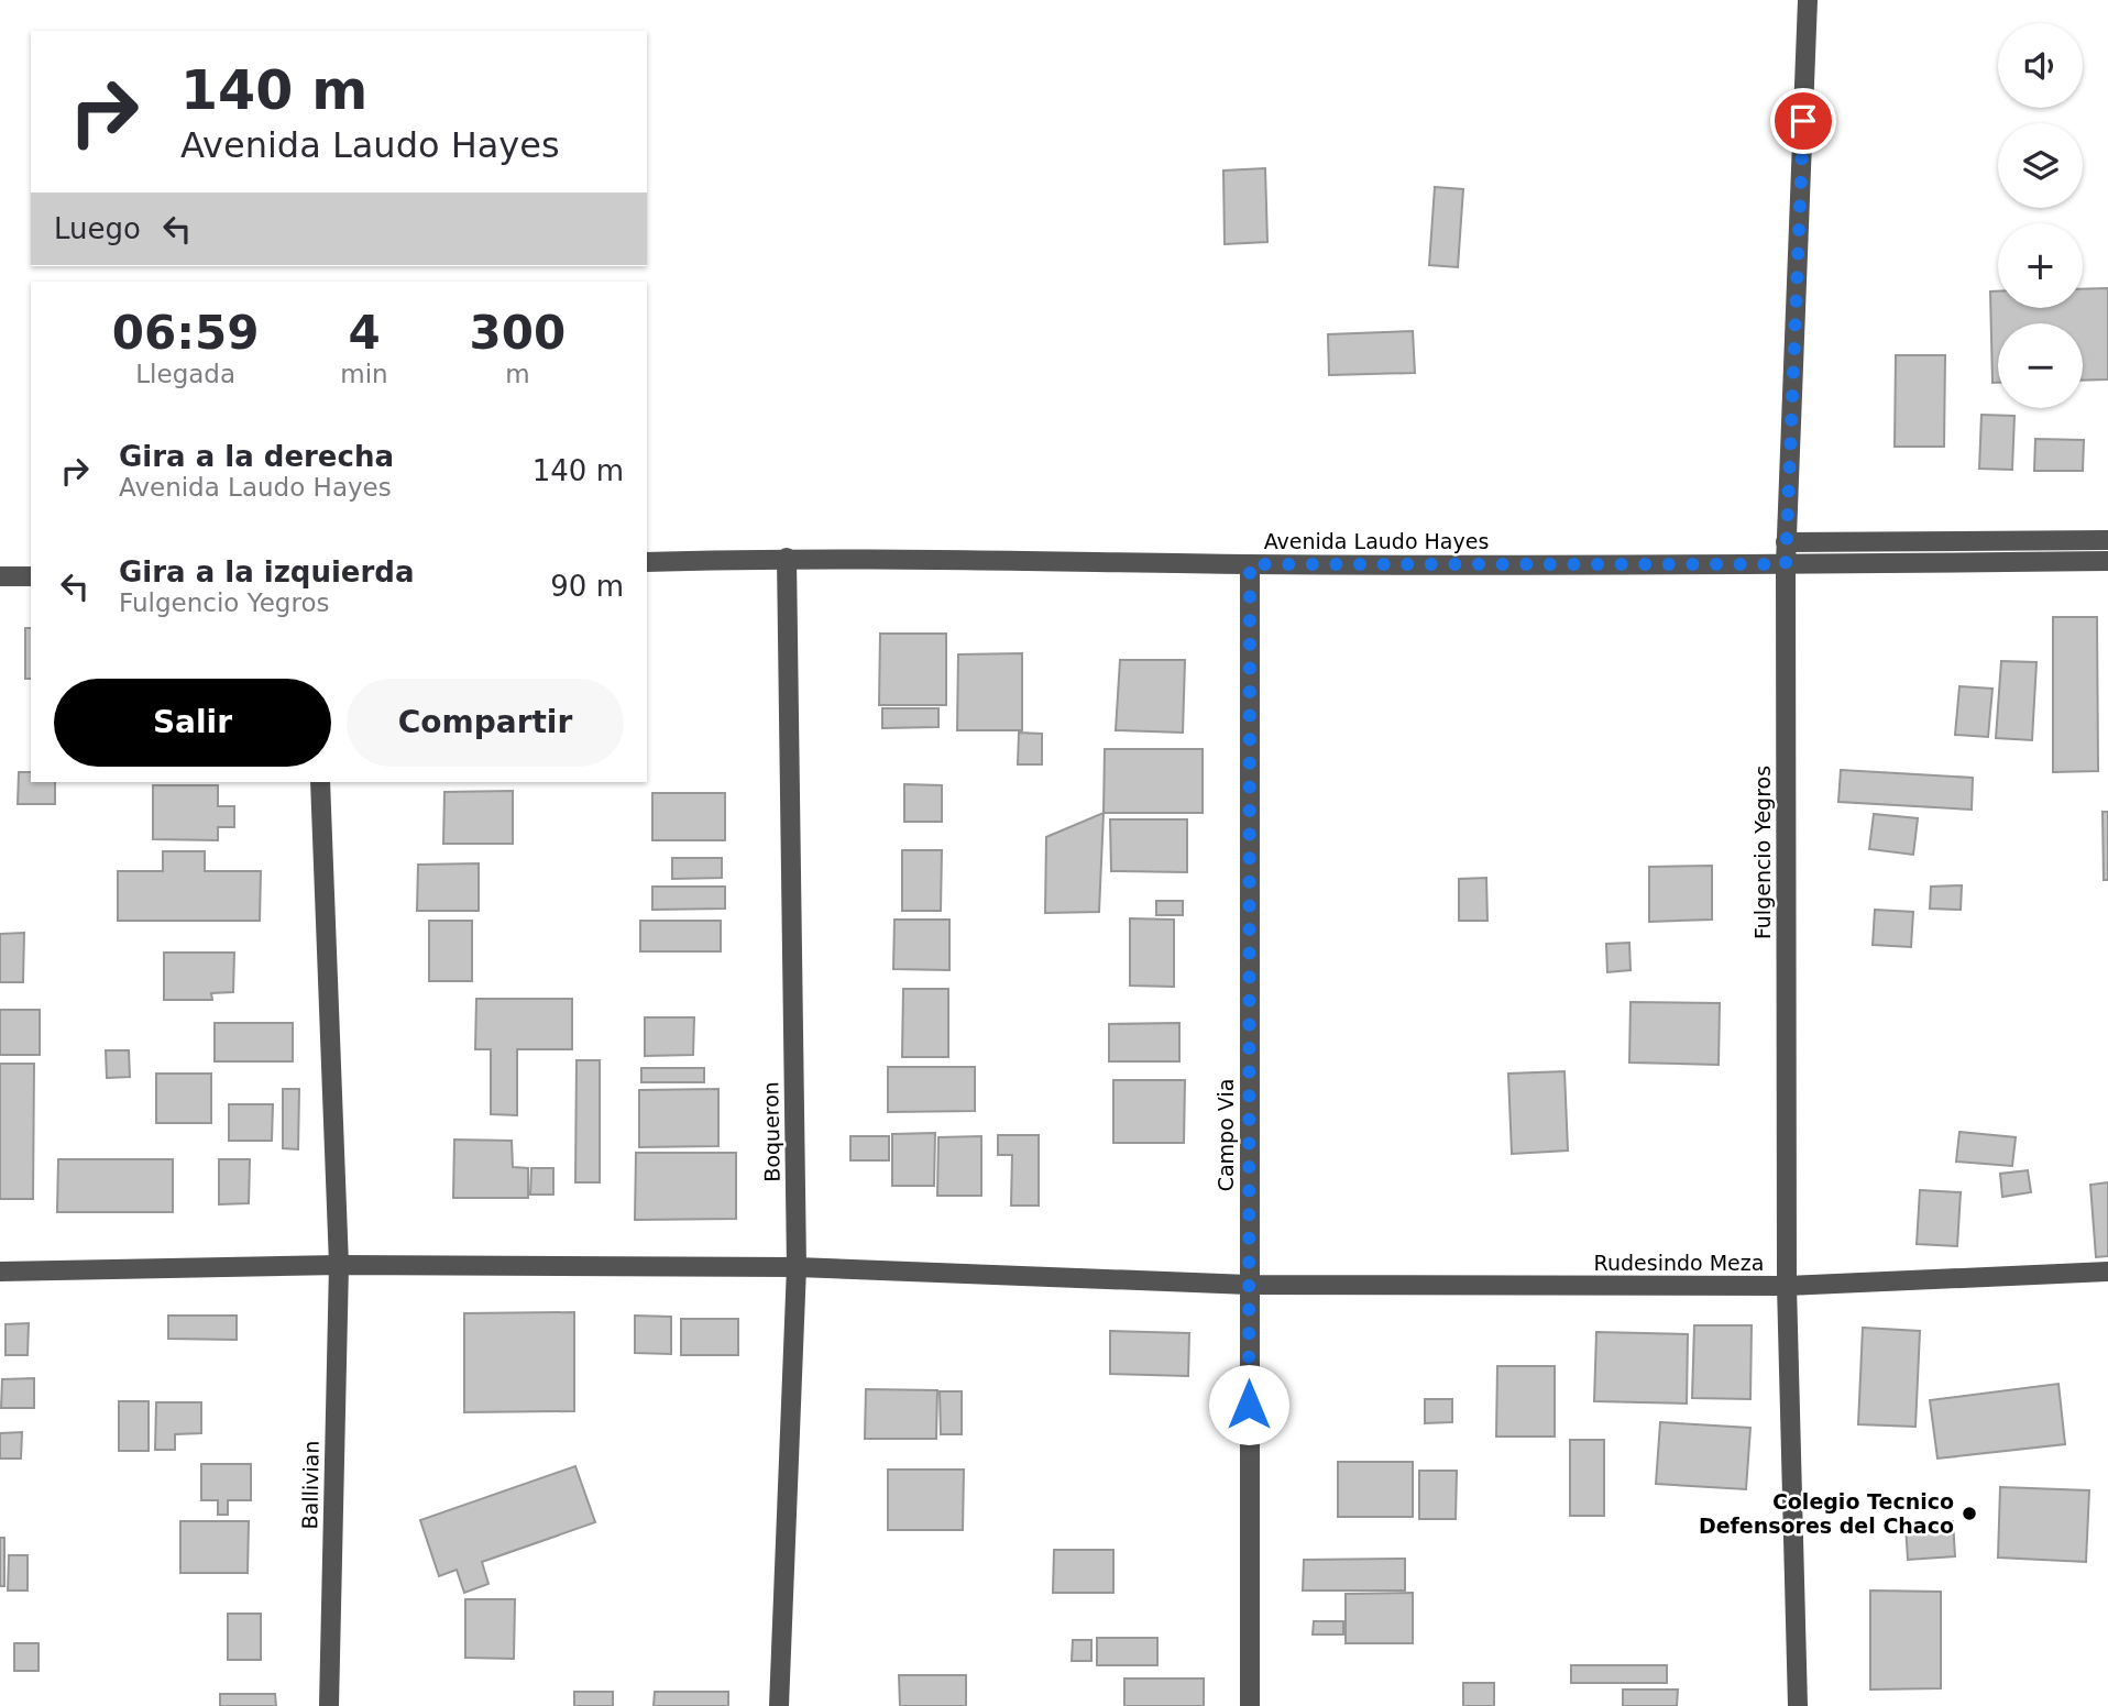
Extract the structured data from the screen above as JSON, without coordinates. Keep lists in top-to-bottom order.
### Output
{
  "streets": {
    "street": [
      "Avenida Laudo Hayes",
      "Fulgencio Yegros",
      "Boqueron",
      "Campo Via",
      "Rudesindo Meza",
      "Ballivian"
    ]
  },
  "crossings": [
    ["Avenida Laudo Hayes", "Fulgencio Yegros"],
    ["Avenida Laudo Hayes", "Boqueron"],
    ["Avenida Laudo Hayes", "Campo Via"],
    ["Fulgencio Yegros", "Rudesindo Meza"],
    ["Boqueron", "Rudesindo Meza"],
    ["Campo Via", "Rudesindo Meza"],
    ["Rudesindo Meza", "Ballivian"]
  ],
  "places": ["Colegio Tecnico Defensores del Chaco"],
  "page": {
    "map_buttons": ["+", "−"],
    "turn": ["140 m", "Avenida Laudo Hayes"],
    "then": "Luego",
    "eta": [
      "06:59",
      "Llegada",
      "4",
      "min",
      "300",
      "m"
    ],
    "list": [
      {
        "name": "Gira a la derecha",
        "note": "Avenida Laudo Hayes",
        "value": "140 m"
      },
      {
        "name": "Gira a la izquierda",
        "note": "Fulgencio Yegros",
        "value": "90 m"
      }
    ],
    "buttons": ["Salir", "Compartir"]
  }
}
